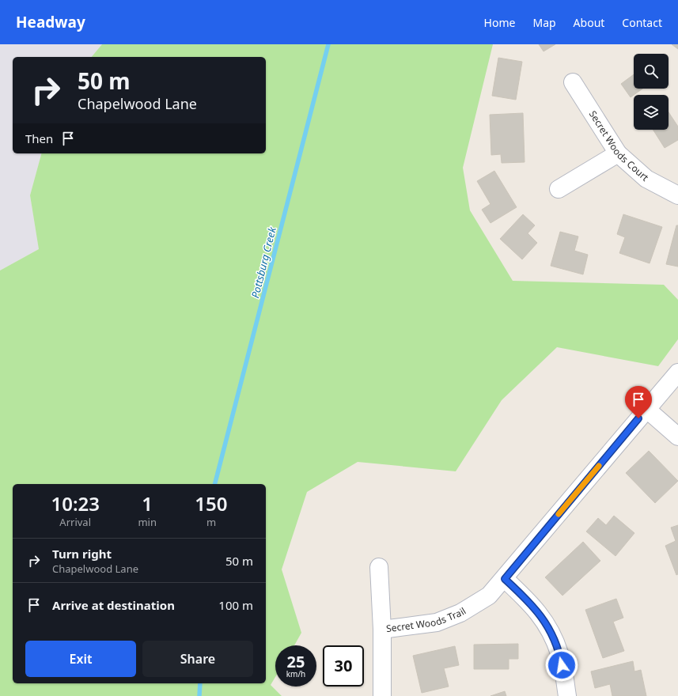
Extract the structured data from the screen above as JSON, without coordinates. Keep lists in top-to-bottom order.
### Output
{
  "streets": {
    "street": ["Secret Woods Court", "Secret Woods Trail"]
  },
  "water": ["Pottsburg Creek"],
  "page": {
    "header": "Headway",
    "nav": [
      "Home",
      "Map",
      "About",
      "Contact"
    ],
    "turn": ["50 m", "Chapelwood Lane"],
    "then": "Then",
    "eta": [
      "10:23",
      "Arrival",
      "1",
      "min",
      "150",
      "m"
    ],
    "list": [
      {
        "name": "Turn right",
        "note": "Chapelwood Lane",
        "value": "50 m"
      },
      {
        "name": "Arrive at destination",
        "value": "100 m"
      }
    ],
    "buttons": ["Exit", "Share"],
    "speed": "25 km/h",
    "limit": "30"
  }
}
